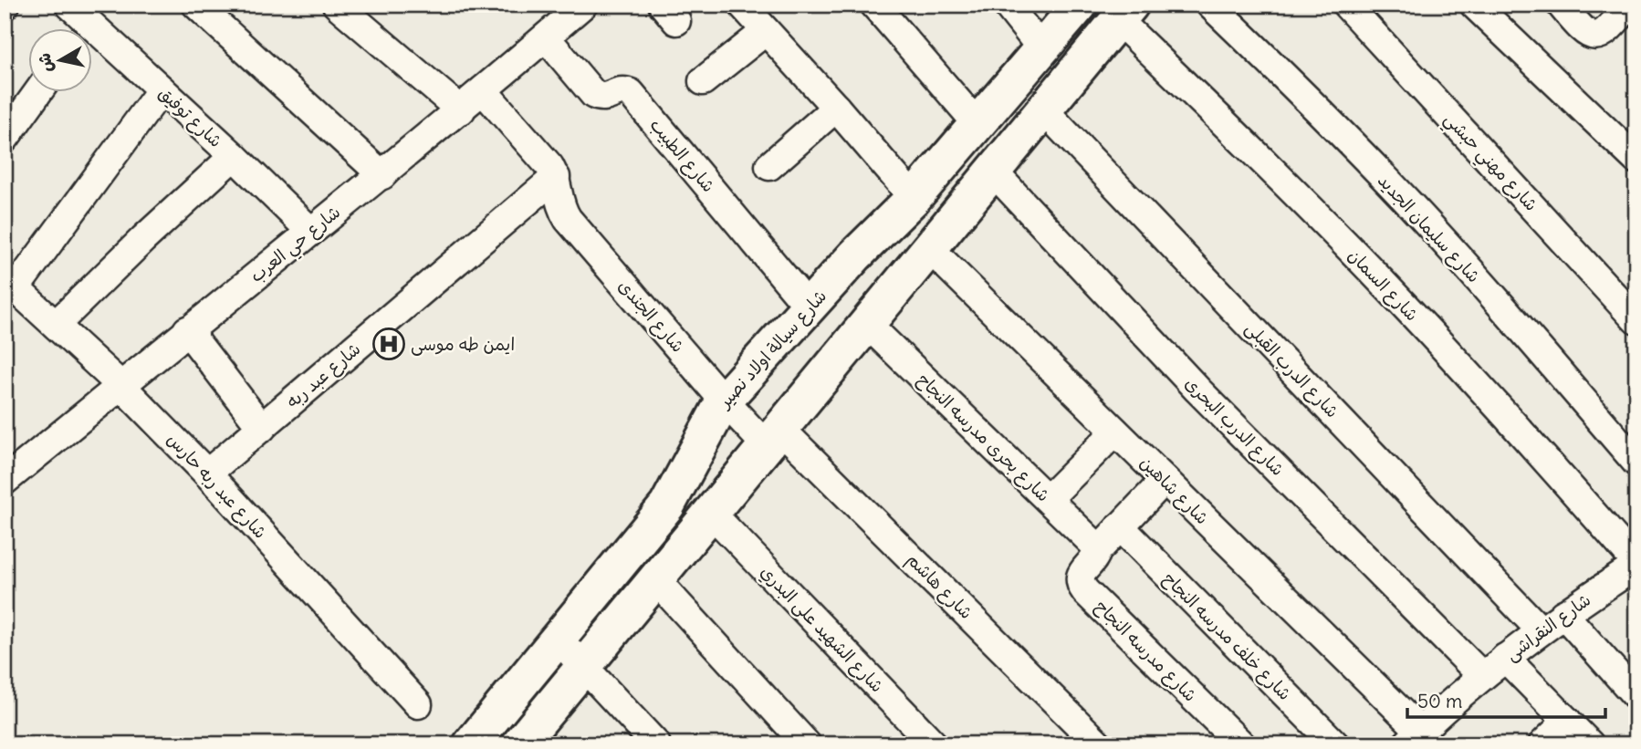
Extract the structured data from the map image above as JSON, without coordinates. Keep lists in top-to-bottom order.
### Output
{
  "streets": {
    "main road": ["شارع سيالة اولاد نصير"],
    "street": [
      "شارع توفيق",
      "شارع الطبيب",
      "شارع مهني حبشي",
      "شارع سليمان الجديد",
      "شارع حي العرب",
      "شارع السمان",
      "شارع الجندى",
      "شارع الدرب القبلى",
      "شارع عبد ربه",
      "شارع الدرب البحرى",
      "شارع بحرى مدرسه النجاح",
      "شارع عبد ربه حارس",
      "شارع شاهين",
      "شارع هاشم",
      "شارع النقراشى",
      "شارع الشهيد على البدري",
      "شارع خلف مدرسه النجاح",
      "شارع مدرسه النجاح"
    ]
  },
  "crossings": [
    ["شارع توفيق", "شارع حي العرب"],
    ["شارع الطبيب", "شارع حي العرب"],
    ["شارع الطبيب", "شارع سيالة اولاد نصير"],
    ["شارع حي العرب", "شارع عبد ربه حارس"],
    ["شارع السمان", "شارع النقراشى"],
    ["شارع الجندى", "شارع سيالة اولاد نصير"],
    ["شارع الجندى", "شارع عبد ربه"],
    ["شارع الجندى", "شارع هاشم"],
    ["شارع الدرب القبلى", "شارع النقراشى"],
    ["شارع عبد ربه", "شارع عبد ربه حارس"],
    ["شارع الدرب البحرى", "شارع النقراشى"],
    ["شارع بحرى مدرسه النجاح", "شارع مدرسه النجاح"],
    ["شارع شاهين", "شارع النقراشى"],
    ["شارع شاهين", "شارع مدرسه النجاح"],
    ["شارع خلف مدرسه النجاح", "شارع مدرسه النجاح"]
  ],
  "places": {
    "hospital": ["ايمن طه موسى"]
  },
  "scale_bar": "50 m",
  "north": "left"
}
